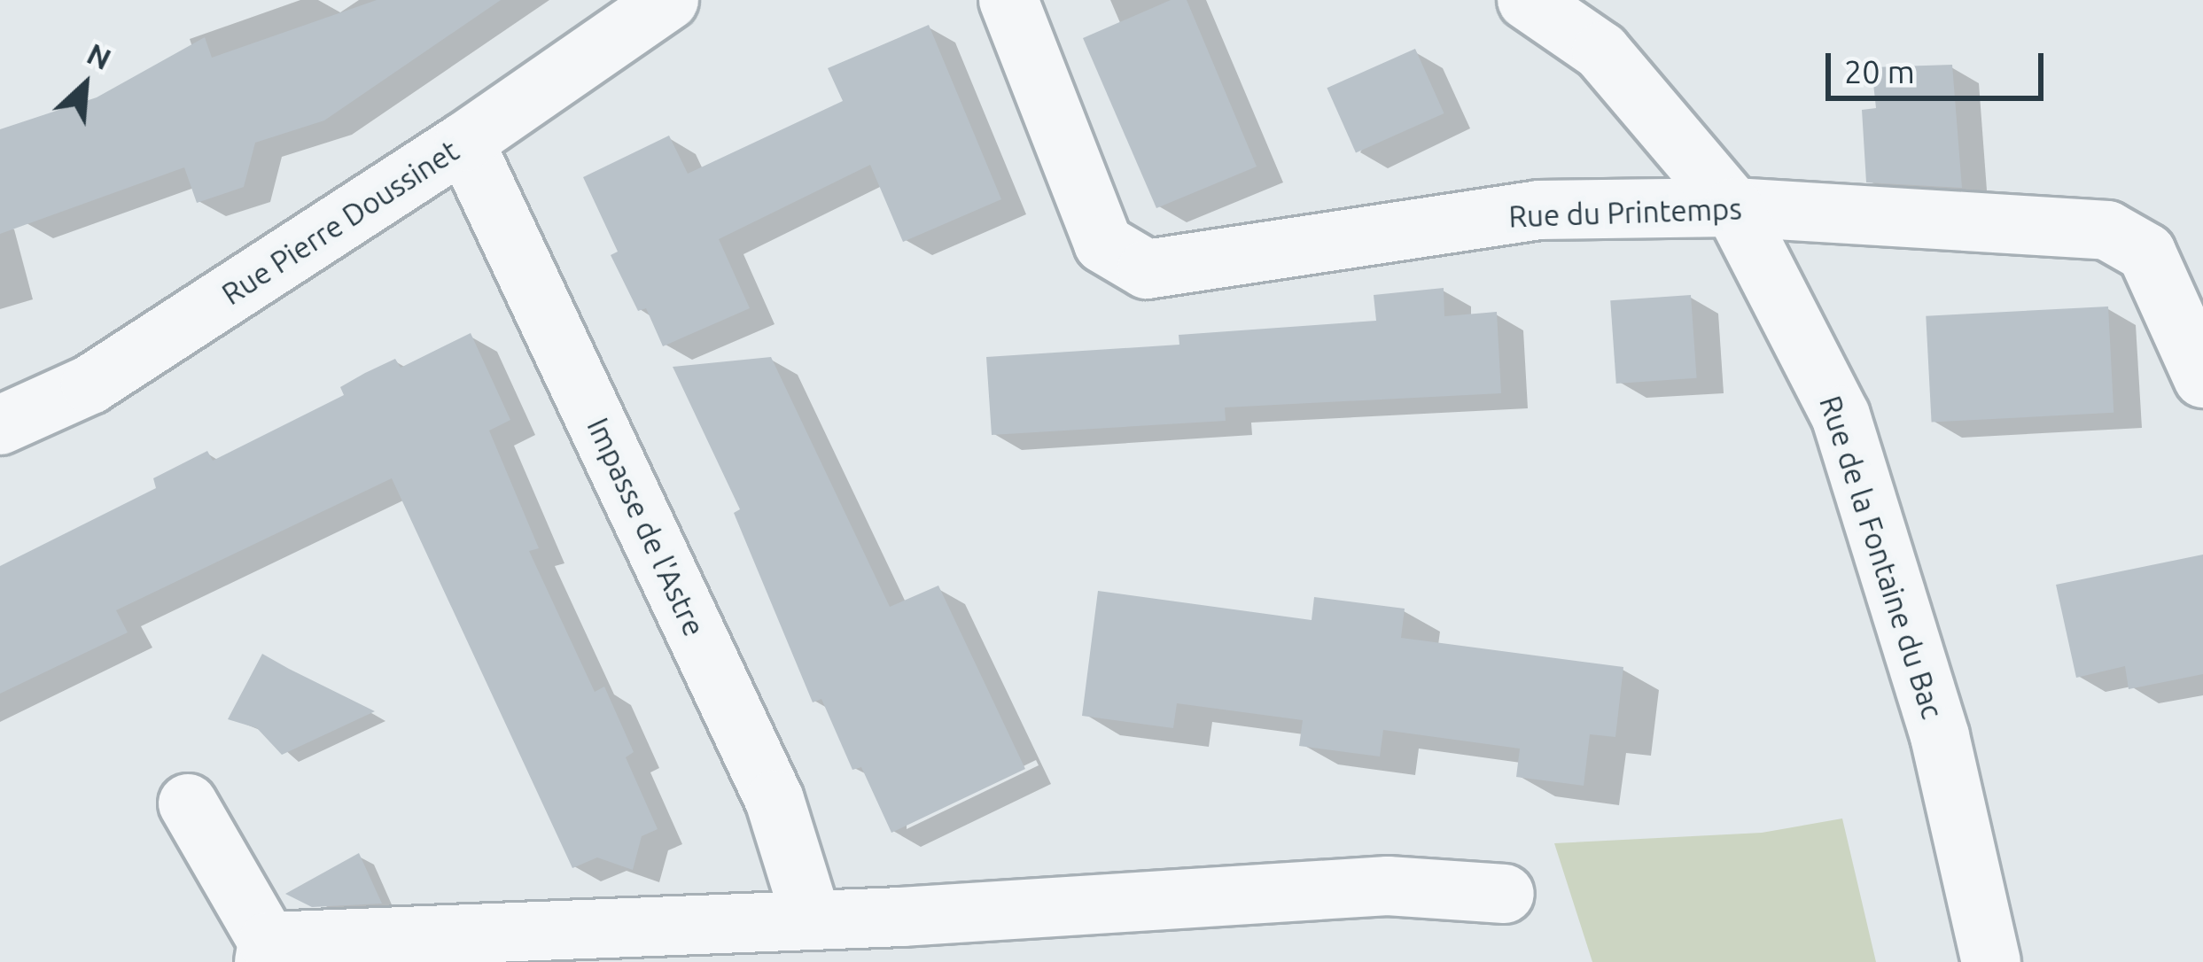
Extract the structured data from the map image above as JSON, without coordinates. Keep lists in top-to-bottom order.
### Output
{
  "streets": {
    "street": [
      "Rue du Printemps",
      "Rue Pierre Doussinet",
      "Impasse de l'Astre",
      "Rue de la Fontaine du Bac"
    ]
  },
  "crossings": [
    ["Rue du Printemps", "Rue de la Fontaine du Bac"],
    ["Rue Pierre Doussinet", "Impasse de l'Astre"]
  ],
  "scale_bar": "20 m",
  "north": "top right"
}
